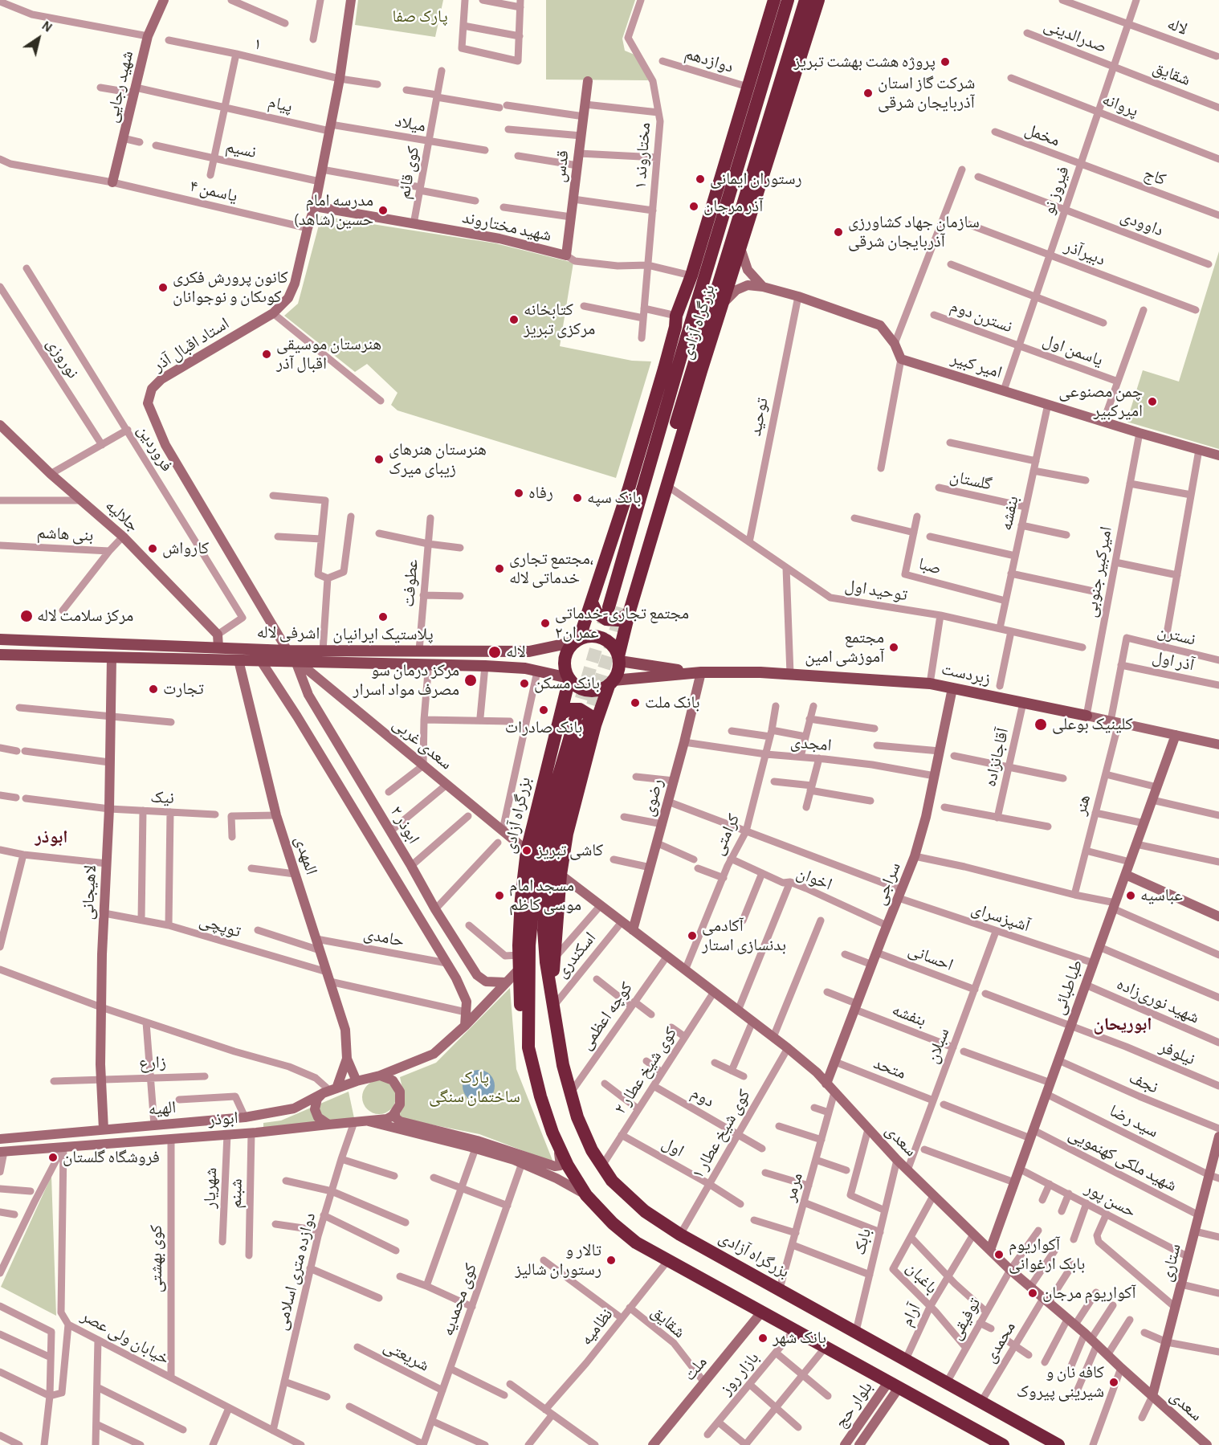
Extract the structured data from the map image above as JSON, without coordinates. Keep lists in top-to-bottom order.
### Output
{
  "streets": {
    "highway": ["بزرگراه آزادی"],
    "main road": [
      "شهید رجایی",
      "قدس",
      "شهید مختاروند",
      "استاد اقبال آذر",
      "امیر کبیر",
      "جلالیه",
      "اشرفی لاله",
      "زبردست",
      "سعدی غربی",
      "رضوی",
      "ابوذر ۲",
      "المهدی",
      "سراجی",
      "لاهیجانی",
      "طباطبائی",
      "الهیه",
      "ابوذر",
      "سعدی",
      "ستاری",
      "ملت",
      "بلوار حج"
    ],
    "street": [
      "لاله",
      "صدرالدینی",
      "۱",
      "دوازدهم",
      "شقایق",
      "پیام",
      "پروانه",
      "میلاد",
      "مخمل",
      "نسیم",
      "مختاروند ۱",
      "کوی قائم",
      "کاج",
      "فیروز نو",
      "یاسمن ۴",
      "داوودی",
      "دبیرآذر",
      "نسترن دوم",
      "یاسمن اول",
      "نوروزی",
      "توحید",
      "فروردین",
      "گلستان",
      "بنفشه",
      "بنی هاشم",
      "صبا",
      "امیرکبیر جنوبی",
      "عطوفت",
      "توحید اول",
      "نسترن",
      "آذر اول",
      "امجدی",
      "آقاجانزاده",
      "نیک",
      "هنر",
      "کرامتی",
      "اخوان",
      "آشپزسرای",
      "توپچی",
      "حامدی",
      "اسکندری",
      "احسانی",
      "شهید نوری‌زاده",
      "کوچه اعظمی",
      "سبلان",
      "نیلوفر",
      "زارع",
      "متحد",
      "کوی شیخ عطار ۲",
      "نجف",
      "دوم",
      "سید رضا",
      "کوی شیخ عطار ۱",
      "اول",
      "شهید ملکی کهنمویی",
      "مرمر",
      "شهریار",
      "شبنم",
      "حسن پور",
      "بابک",
      "کوی بهشتی",
      "دوازده متری اسلامی",
      "باغبان",
      "کوی محمدیه",
      "آرام",
      "توفیقی",
      "نظامیه",
      "خیابان ولی عصر",
      "محمدی",
      "شریعتی",
      "بازار روز"
    ]
  },
  "crossings": [
    ["لاله", "فیروز نو"],
    ["صدرالدینی", "شقایق"],
    ["صدرالدینی", "فیروز نو"],
    ["۱", "استاد اقبال آذر"],
    ["دوازدهم", "بزرگراه آزادی"],
    ["شقایق", "فیروز نو"],
    ["شقایق", "نظامیه"],
    ["شقایق", "ملت"],
    ["شهید رجایی", "پیام"],
    ["شهید رجایی", "یاسمن ۴"],
    ["پیام", "میلاد"],
    ["پیام", "استاد اقبال آذر"],
    ["پروانه", "فیروز نو"],
    ["میلاد", "کوی قائم"],
    ["میلاد", "استاد اقبال آذر"],
    ["مخمل", "کاج"],
    ["مخمل", "فیروز نو"],
    ["نسیم", "استاد اقبال آذر"],
    ["مختاروند ۱", "شهید مختاروند"],
    ["قدس", "شهید مختاروند"],
    ["کوی قائم", "شهید مختاروند"],
    ["کاج", "فیروز نو"],
    ["فیروز نو", "داوودی"],
    ["فیروز نو", "دبیرآذر"],
    ["فیروز نو", "نسترن دوم"],
    ["فیروز نو", "یاسمن اول"],
    ["فیروز نو", "امیر کبیر"],
    ["یاسمن ۴", "استاد اقبال آذر"],
    ["شهید مختاروند", "بزرگراه آزادی"],
    ["شهید مختاروند", "استاد اقبال آذر"],
    ["نسترن دوم", "یاسمن اول"],
    ["بزرگراه آزادی", "توحید اول"],
    ["بزرگراه آزادی", "اشرفی لاله"],
    ["بزرگراه آزادی", "زبردست"],
    ["بزرگراه آزادی", "سعدی غربی"],
    ["بزرگراه آزادی", "اسکندری"],
    ["بزرگراه آزادی", "کوچه اعظمی"],
    ["بزرگراه آزادی", "کوی شیخ عطار ۲"],
    ["بزرگراه آزادی", "کوی شیخ عطار ۱"],
    ["بزرگراه آزادی", "سعدی"],
    ["بزرگراه آزادی", "مرمر"],
    ["بزرگراه آزادی", "بابک"],
    ["بزرگراه آزادی", "آرام"],
    ["بزرگراه آزادی", "توفیقی"],
    ["بزرگراه آزادی", "نظامیه"],
    ["بزرگراه آزادی", "محمدی"],
    ["بزرگراه آزادی", "ملت"],
    ["بزرگراه آزادی", "بازار روز"],
    ["بزرگراه آزادی", "بلوار حج"],
    ["استاد اقبال آذر", "اشرفی لاله"],
    ["امیر کبیر", "بنفشه"],
    ["امیر کبیر", "امیرکبیر جنوبی"],
    ["توحید", "توحید اول"],
    ["فروردین", "جلالیه"],
    ["گلستان", "بنفشه"],
    ["بنفشه", "صبا"],
    ["بنفشه", "توحید اول"],
    ["بنفشه", "سراجی"],
    ["بنفشه", "سبلان"],
    ["جلالیه", "بنی هاشم"],
    ["امیرکبیر جنوبی", "زبردست"],
    ["عطوفت", "اشرفی لاله"],
    ["اشرفی لاله", "زبردست"],
    ["اشرفی لاله", "سعدی غربی"],
    ["اشرفی لاله", "ابوذر ۲"],
    ["اشرفی لاله", "المهدی"],
    ["اشرفی لاله", "لاهیجانی"],
    ["نسترن", "هنر"],
    ["آذر اول", "هنر"],
    ["زبردست", "آقاجانزاده"],
    ["زبردست", "رضوی"],
    ["زبردست", "هنر"],
    ["زبردست", "سراجی"],
    ["زبردست", "طباطبائی"],
    ["سعدی غربی", "ابوذر ۲"],
    ["امجدی", "رضوی"],
    ["امجدی", "کرامتی"],
    ["امجدی", "سراجی"],
    ["نیک", "لاهیجانی"],
    ["رضوی", "آشپزسرای"],
    ["رضوی", "سعدی"],
    ["کرامتی", "اخوان"],
    ["کرامتی", "آشپزسرای"],
    ["کرامتی", "سعدی"],
    ["المهدی", "توپچی"],
    ["المهدی", "حامدی"],
    ["المهدی", "الهیه"],
    ["المهدی", "ابوذر"],
    ["اخوان", "سراجی"],
    ["سراجی", "آشپزسرای"],
    ["سراجی", "احسانی"],
    ["سراجی", "متحد"],
    ["سراجی", "سعدی"],
    ["لاهیجانی", "توپچی"],
    ["لاهیجانی", "زارع"],
    ["لاهیجانی", "الهیه"],
    ["آشپزسرای", "طباطبائی"],
    ["آشپزسرای", "سبلان"],
    ["اسکندری", "سعدی"],
    ["احسانی", "سبلان"],
    ["طباطبائی", "شهید نوری‌زاده"],
    ["طباطبائی", "نیلوفر"],
    ["طباطبائی", "نجف"],
    ["طباطبائی", "سید رضا"],
    ["طباطبائی", "سعدی"],
    ["طباطبائی", "شهید ملکی کهنمویی"],
    ["طباطبائی", "حسن پور"],
    ["کوچه اعظمی", "سعدی"],
    ["سبلان", "متحد"],
    ["سبلان", "سعدی"],
    ["کوی شیخ عطار ۲", "دوم"],
    ["کوی شیخ عطار ۲", "سعدی"],
    ["کوی شیخ عطار ۲", "اول"],
    ["دوم", "کوی شیخ عطار ۱"],
    ["ابوذر", "شهریار"],
    ["ابوذر", "شبنم"],
    ["ابوذر", "کوی بهشتی"],
    ["ابوذر", "دوازده متری اسلامی"],
    ["ابوذر", "خیابان ولی عصر"],
    ["سید رضا", "ستاری"],
    ["کوی شیخ عطار ۱", "سعدی"],
    ["کوی شیخ عطار ۱", "اول"],
    ["سعدی", "مرمر"],
    ["سعدی", "بابک"],
    ["سعدی", "ستاری"],
    ["سعدی", "باغبان"],
    ["سعدی", "آرام"],
    ["سعدی", "توفیقی"],
    ["سعدی", "محمدی"],
    ["شهید ملکی کهنمویی", "ستاری"],
    ["حسن پور", "ستاری"],
    ["کوی بهشتی", "خیابان ولی عصر"],
    ["دوازده متری اسلامی", "خیابان ولی عصر"],
    ["باغبان", "آرام"],
    ["باغبان", "توفیقی"],
    ["کوی محمدیه", "شریعتی"]
  ],
  "districts": ["ابوذر", "ابوریحان"],
  "parks": ["پارک صفا", "پارک ساختمان سنگی"],
  "places": [
    "پروژه هشت بهشت تبریز",
    "شرکت گاز استان آذربایجان شرقی",
    "رستوران ایمانی",
    "آذر مرجان",
    "مدرسه امام حسین(شاهد)",
    "سازمان جهاد کشاورزی آذربایجان شرقی",
    "کانون پرورش فکرى کوىکان و نوجوانان",
    "کتابخانه مرکزى تبریز",
    "هنرستان موسیقی اقبال آذر",
    "چمن مصنوعی امیرکبیر",
    "هنرستان هنرهای زیبای میرک",
    "رفاه",
    "بانک سپه",
    "کارواش",
    "مجتمع تجاری، خدماتی لاله",
    "مرکز سلامت لاله",
    "پلاستیک ایرانیان",
    "مجتمع تجاری-خدماتی عمران۲",
    "مجتمع آموزشی امین",
    "لاله",
    "مرکز درمان سو مصرف مواد اسرار",
    "بانک مسکن",
    "تجارت",
    "بانک ملت",
    "بانک صادرات",
    "کلینیک بوعلی",
    "کاشی تبریز",
    "مسجد امام موسی کاظم",
    "عباسیه",
    "آکادمی بدنسازی استار",
    "فروشگاه گلستان",
    "آکواریوم بابک ارغوانی",
    "تالار و رستوران شالیز",
    "آکواریوم مرجان",
    "بانک شهر",
    "کافه نان و شیرینی پیروک"
  ],
  "north": "top right"
}
